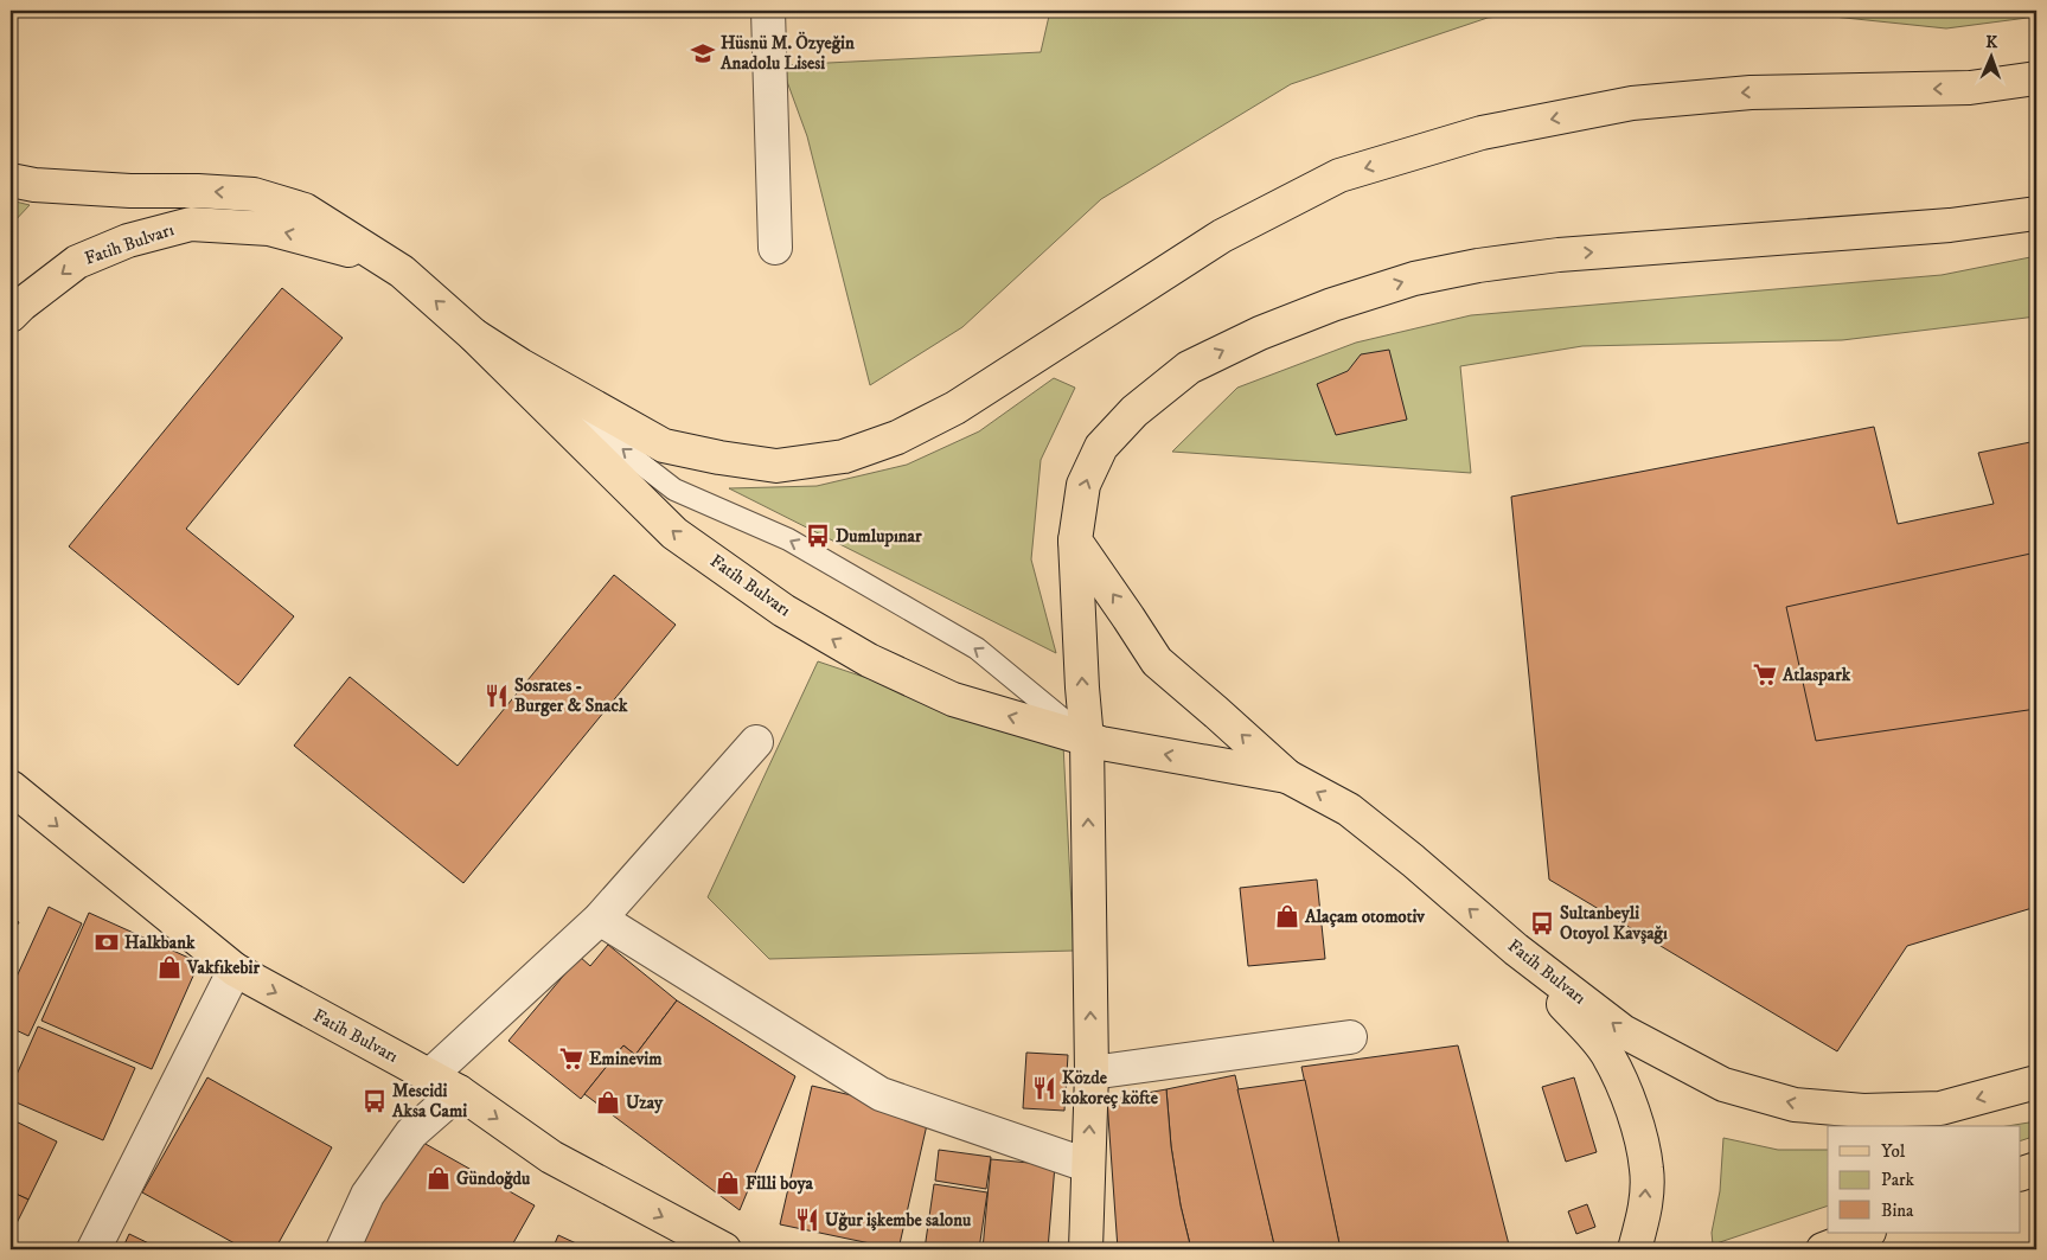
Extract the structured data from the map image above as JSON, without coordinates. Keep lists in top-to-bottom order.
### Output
{
  "streets": {
    "main road": ["Fatih Bulvarı"]
  },
  "places": {
    "school or university": ["Hüsnü M. Özyeğin Anadolu Lisesi"],
    "bus stop": ["Dumlupınar", "Sultanbeyli Otoyol Kavşağı", "Mescidi Aksa Cami"],
    "supermarket": ["Atlaspark", "Eminevim"],
    "restaurant": ["Sosrates - Burger & Snack", "Közde kokoreç köfte", "Uğur işkembe salonu"],
    "shop": [
      "Alaçam otomotiv",
      "Vakfıkebir",
      "Uzay",
      "Gündoğdu",
      "Filli boya"
    ],
    "bank": ["Halkbank"]
  },
  "legend": ["Yol", "Park", "Bina"],
  "north": "top"
}
